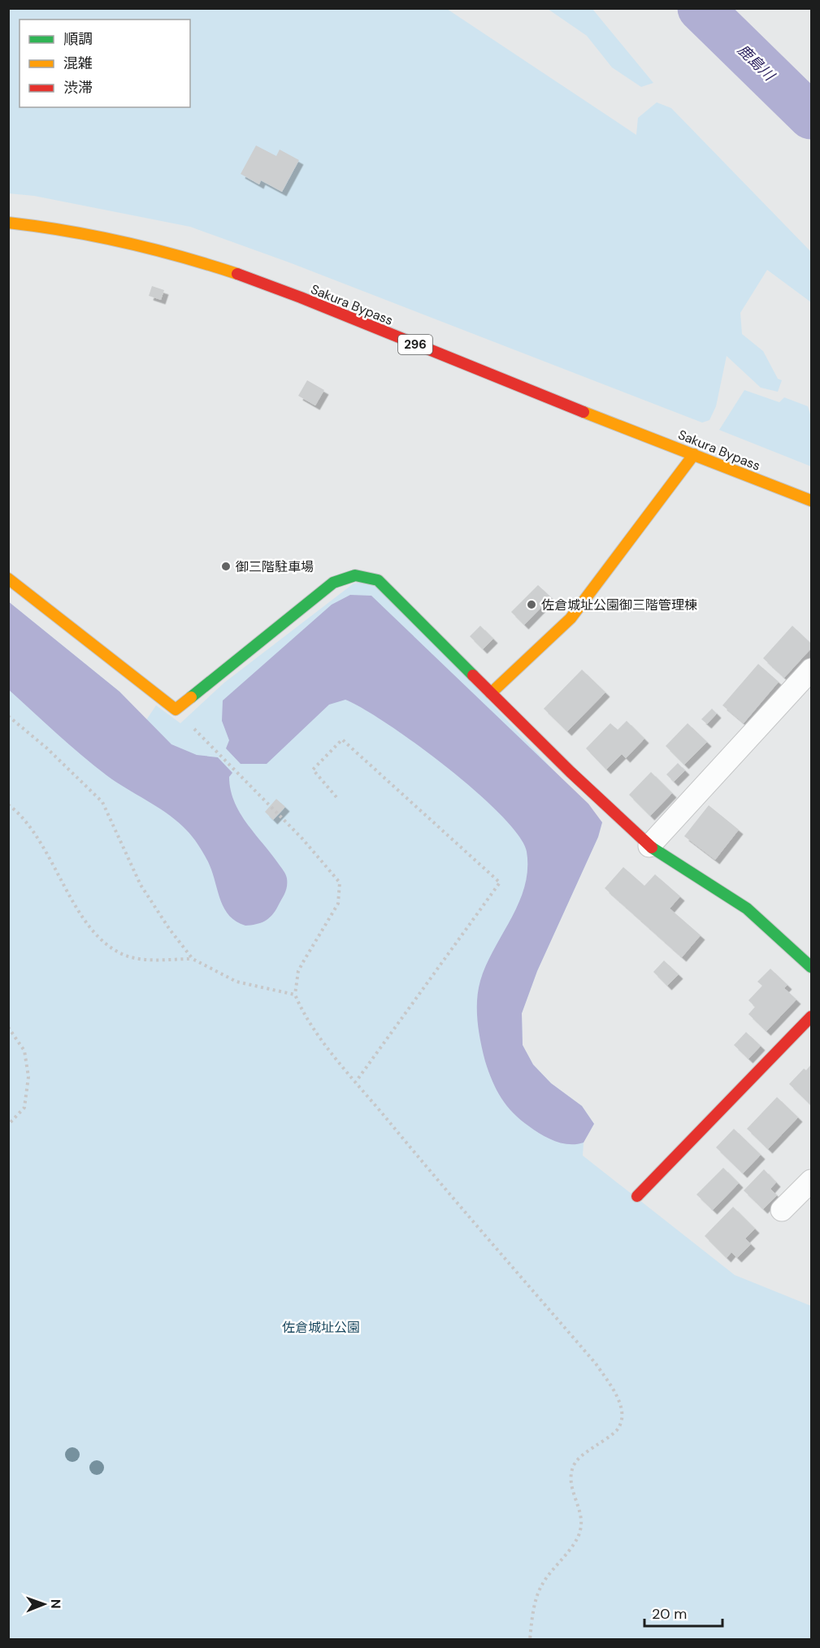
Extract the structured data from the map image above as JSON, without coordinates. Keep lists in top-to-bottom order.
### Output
{
  "streets": {
    "main road": ["Sakura Bypass", "296"]
  },
  "water": ["鹿島川"],
  "parks": ["佐倉城址公園"],
  "places": ["御三階駐車場", "佐倉城址公園御三階管理棟"],
  "legend": ["順調", "混雑", "渋滞"],
  "scale_bar": "20 m",
  "north": "right"
}
